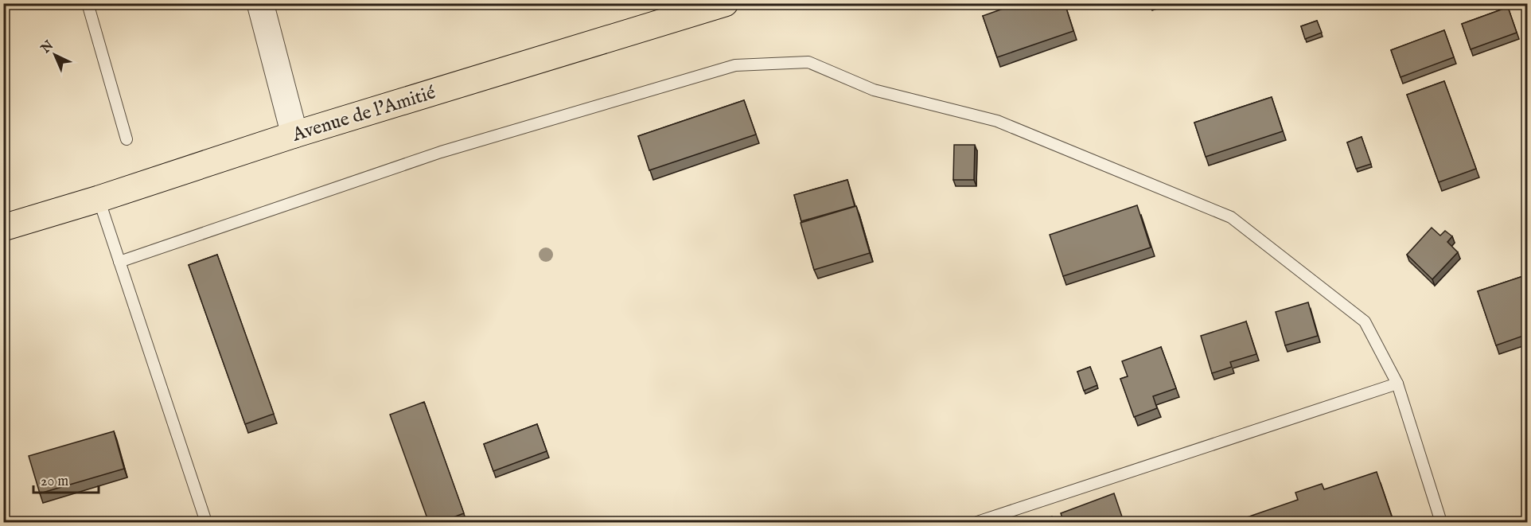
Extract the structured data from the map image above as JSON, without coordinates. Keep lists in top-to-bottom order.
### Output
{
  "streets": {
    "main road": ["Avenue de l'Amitié"]
  },
  "scale_bar": "20 m",
  "north": "top left"
}
